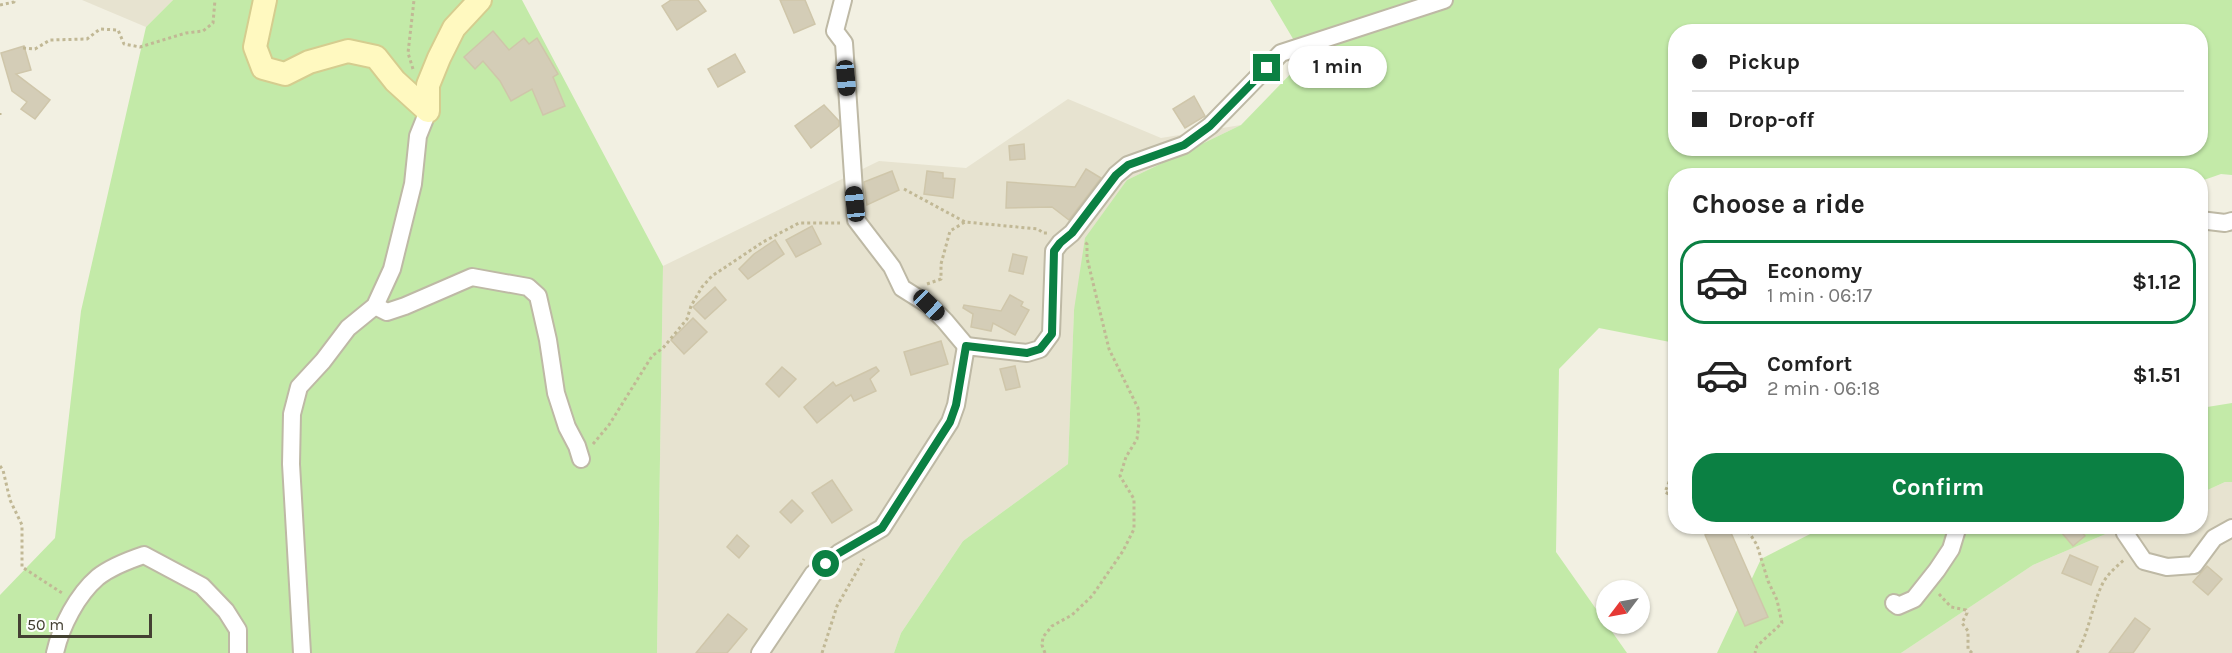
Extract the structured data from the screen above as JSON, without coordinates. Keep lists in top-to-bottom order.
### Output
{
  "scale_bar": "50 m",
  "north": "bottom left",
  "page": {
    "banner": ["Pickup", "Drop-off"],
    "bubble": "1 min",
    "heading": "Choose a ride",
    "list": [
      {
        "name": "Economy",
        "note": "1 min · 06:17",
        "value": "$1.12"
      },
      {
        "name": "Comfort",
        "note": "2 min · 06:18",
        "value": "$1.51"
      }
    ],
    "buttons": "Confirm",
    "scale": "50 m"
  }
}
